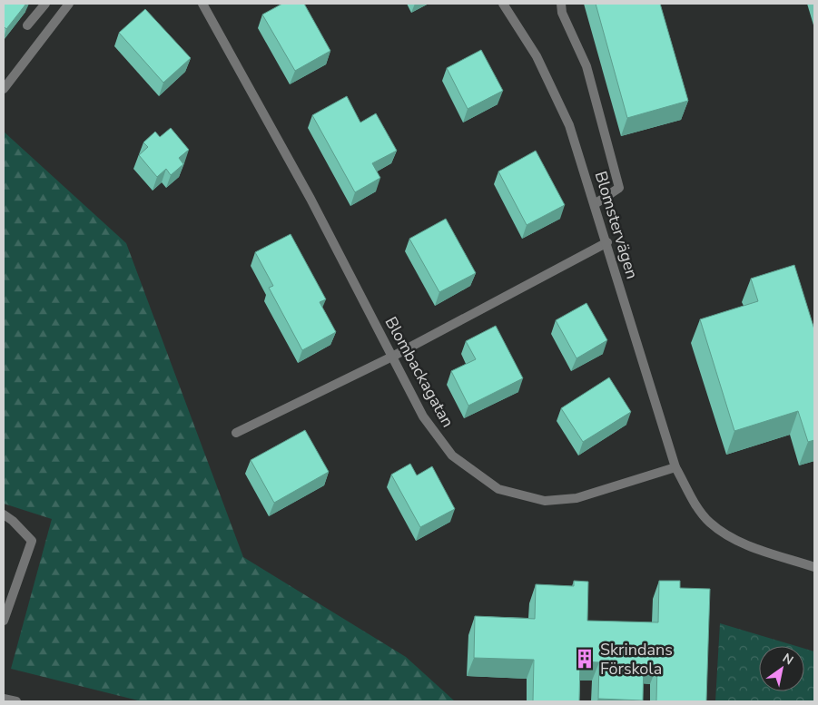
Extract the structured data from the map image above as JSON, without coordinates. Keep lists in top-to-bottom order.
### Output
{
  "streets": {
    "street": ["Blomstervägen", "Blombackagatan"]
  },
  "crossings": [
    ["Blomstervägen", "Blombackagatan"]
  ],
  "places": {
    "building": ["Skrindans Förskola"]
  },
  "north": "top right"
}
